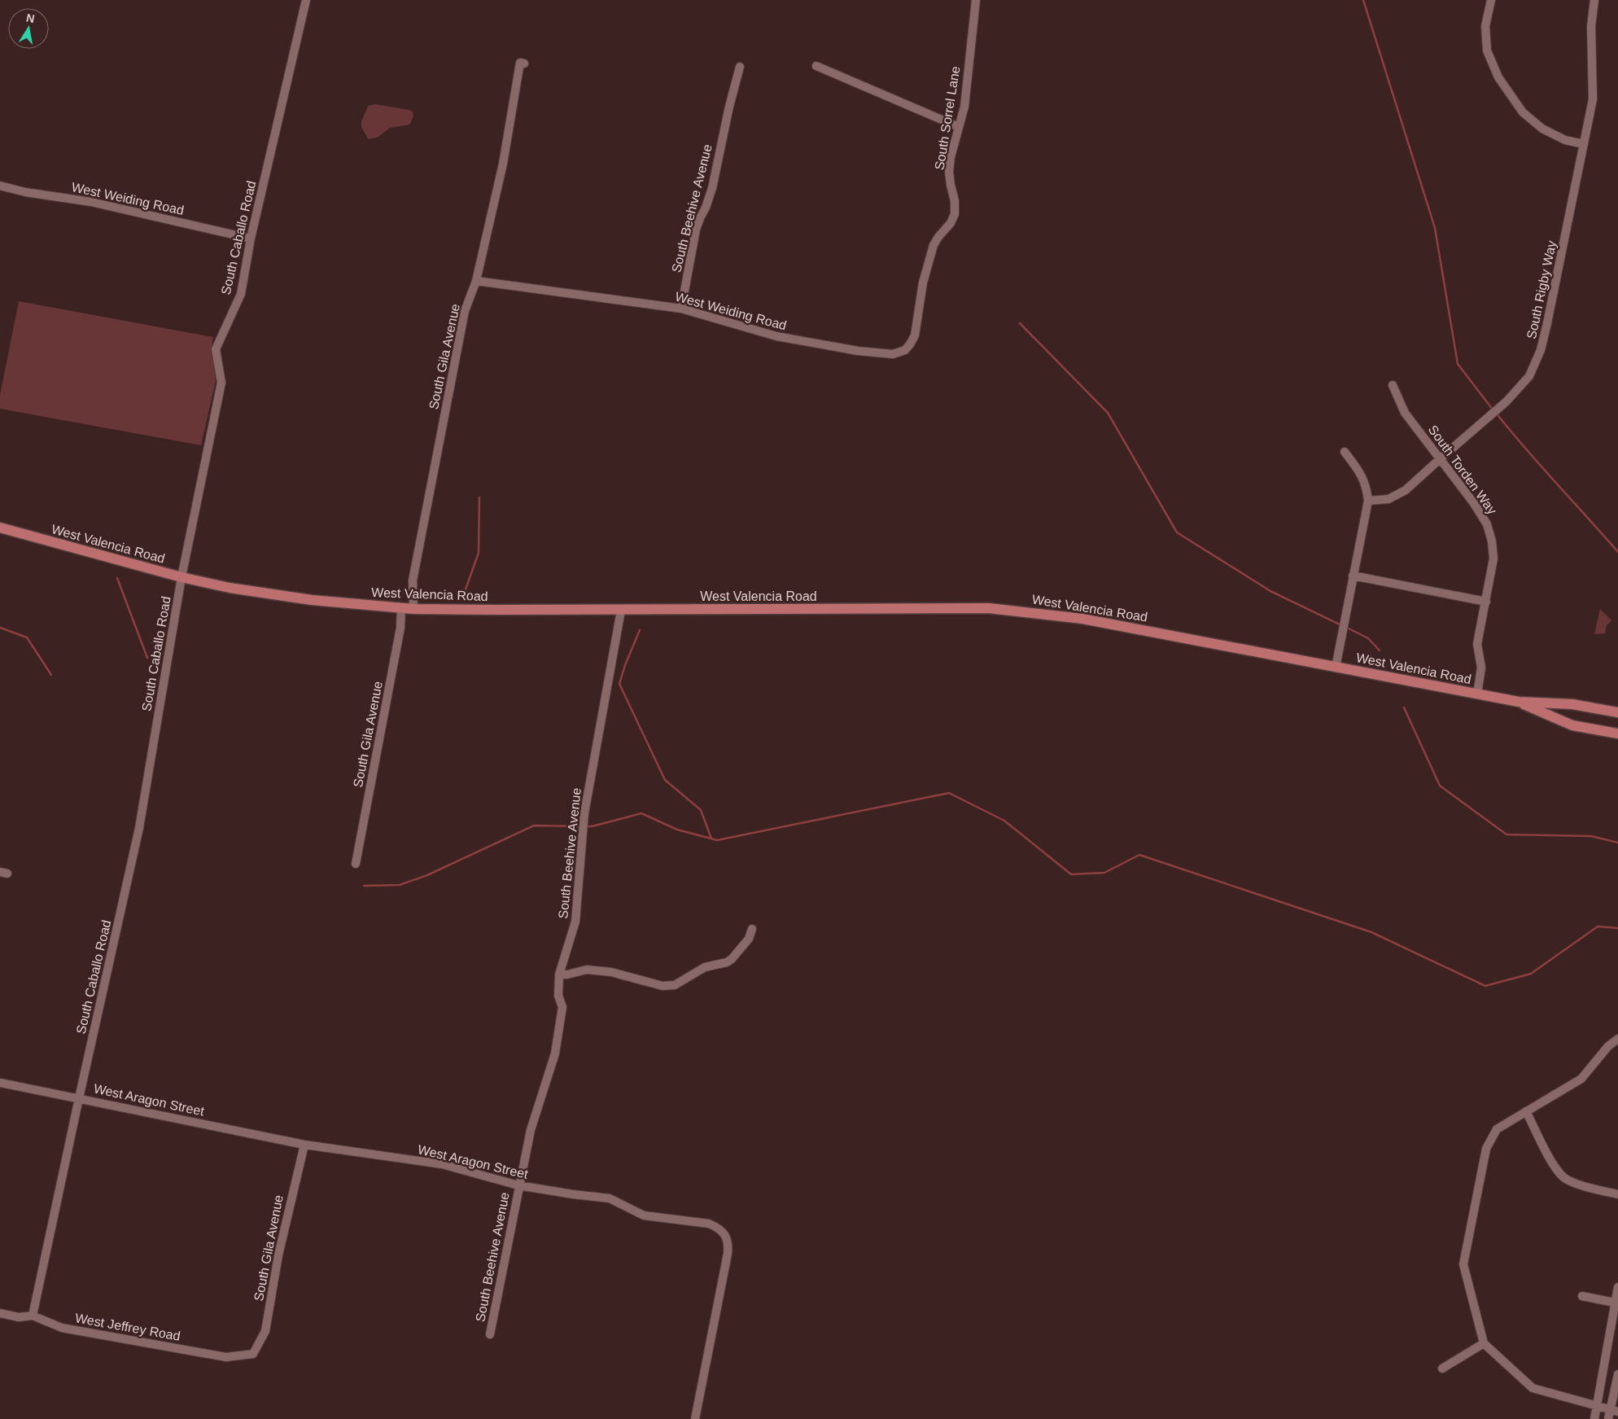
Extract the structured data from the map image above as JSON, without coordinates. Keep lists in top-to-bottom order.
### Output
{
  "streets": {
    "main road": ["West Valencia Road"],
    "street": [
      "South Sorrel Lane",
      "West Weiding Road",
      "South Beehive Avenue",
      "South Caballo Road",
      "South Rigby Way",
      "South Gila Avenue",
      "South Torden Way",
      "West Aragon Street",
      "West Jeffrey Road"
    ]
  },
  "crossings": [
    ["South Sorrel Lane", "West Weiding Road"],
    ["West Weiding Road", "South Beehive Avenue"],
    ["West Weiding Road", "South Caballo Road"],
    ["West Weiding Road", "South Gila Avenue"],
    ["South Beehive Avenue", "West Valencia Road"],
    ["South Beehive Avenue", "West Aragon Street"],
    ["South Caballo Road", "West Valencia Road"],
    ["South Caballo Road", "West Aragon Street"],
    ["South Caballo Road", "West Jeffrey Road"],
    ["South Rigby Way", "South Torden Way"],
    ["South Gila Avenue", "West Valencia Road"],
    ["South Gila Avenue", "West Aragon Street"],
    ["South Gila Avenue", "West Jeffrey Road"],
    ["South Torden Way", "West Valencia Road"]
  ],
  "north": "top"
}
